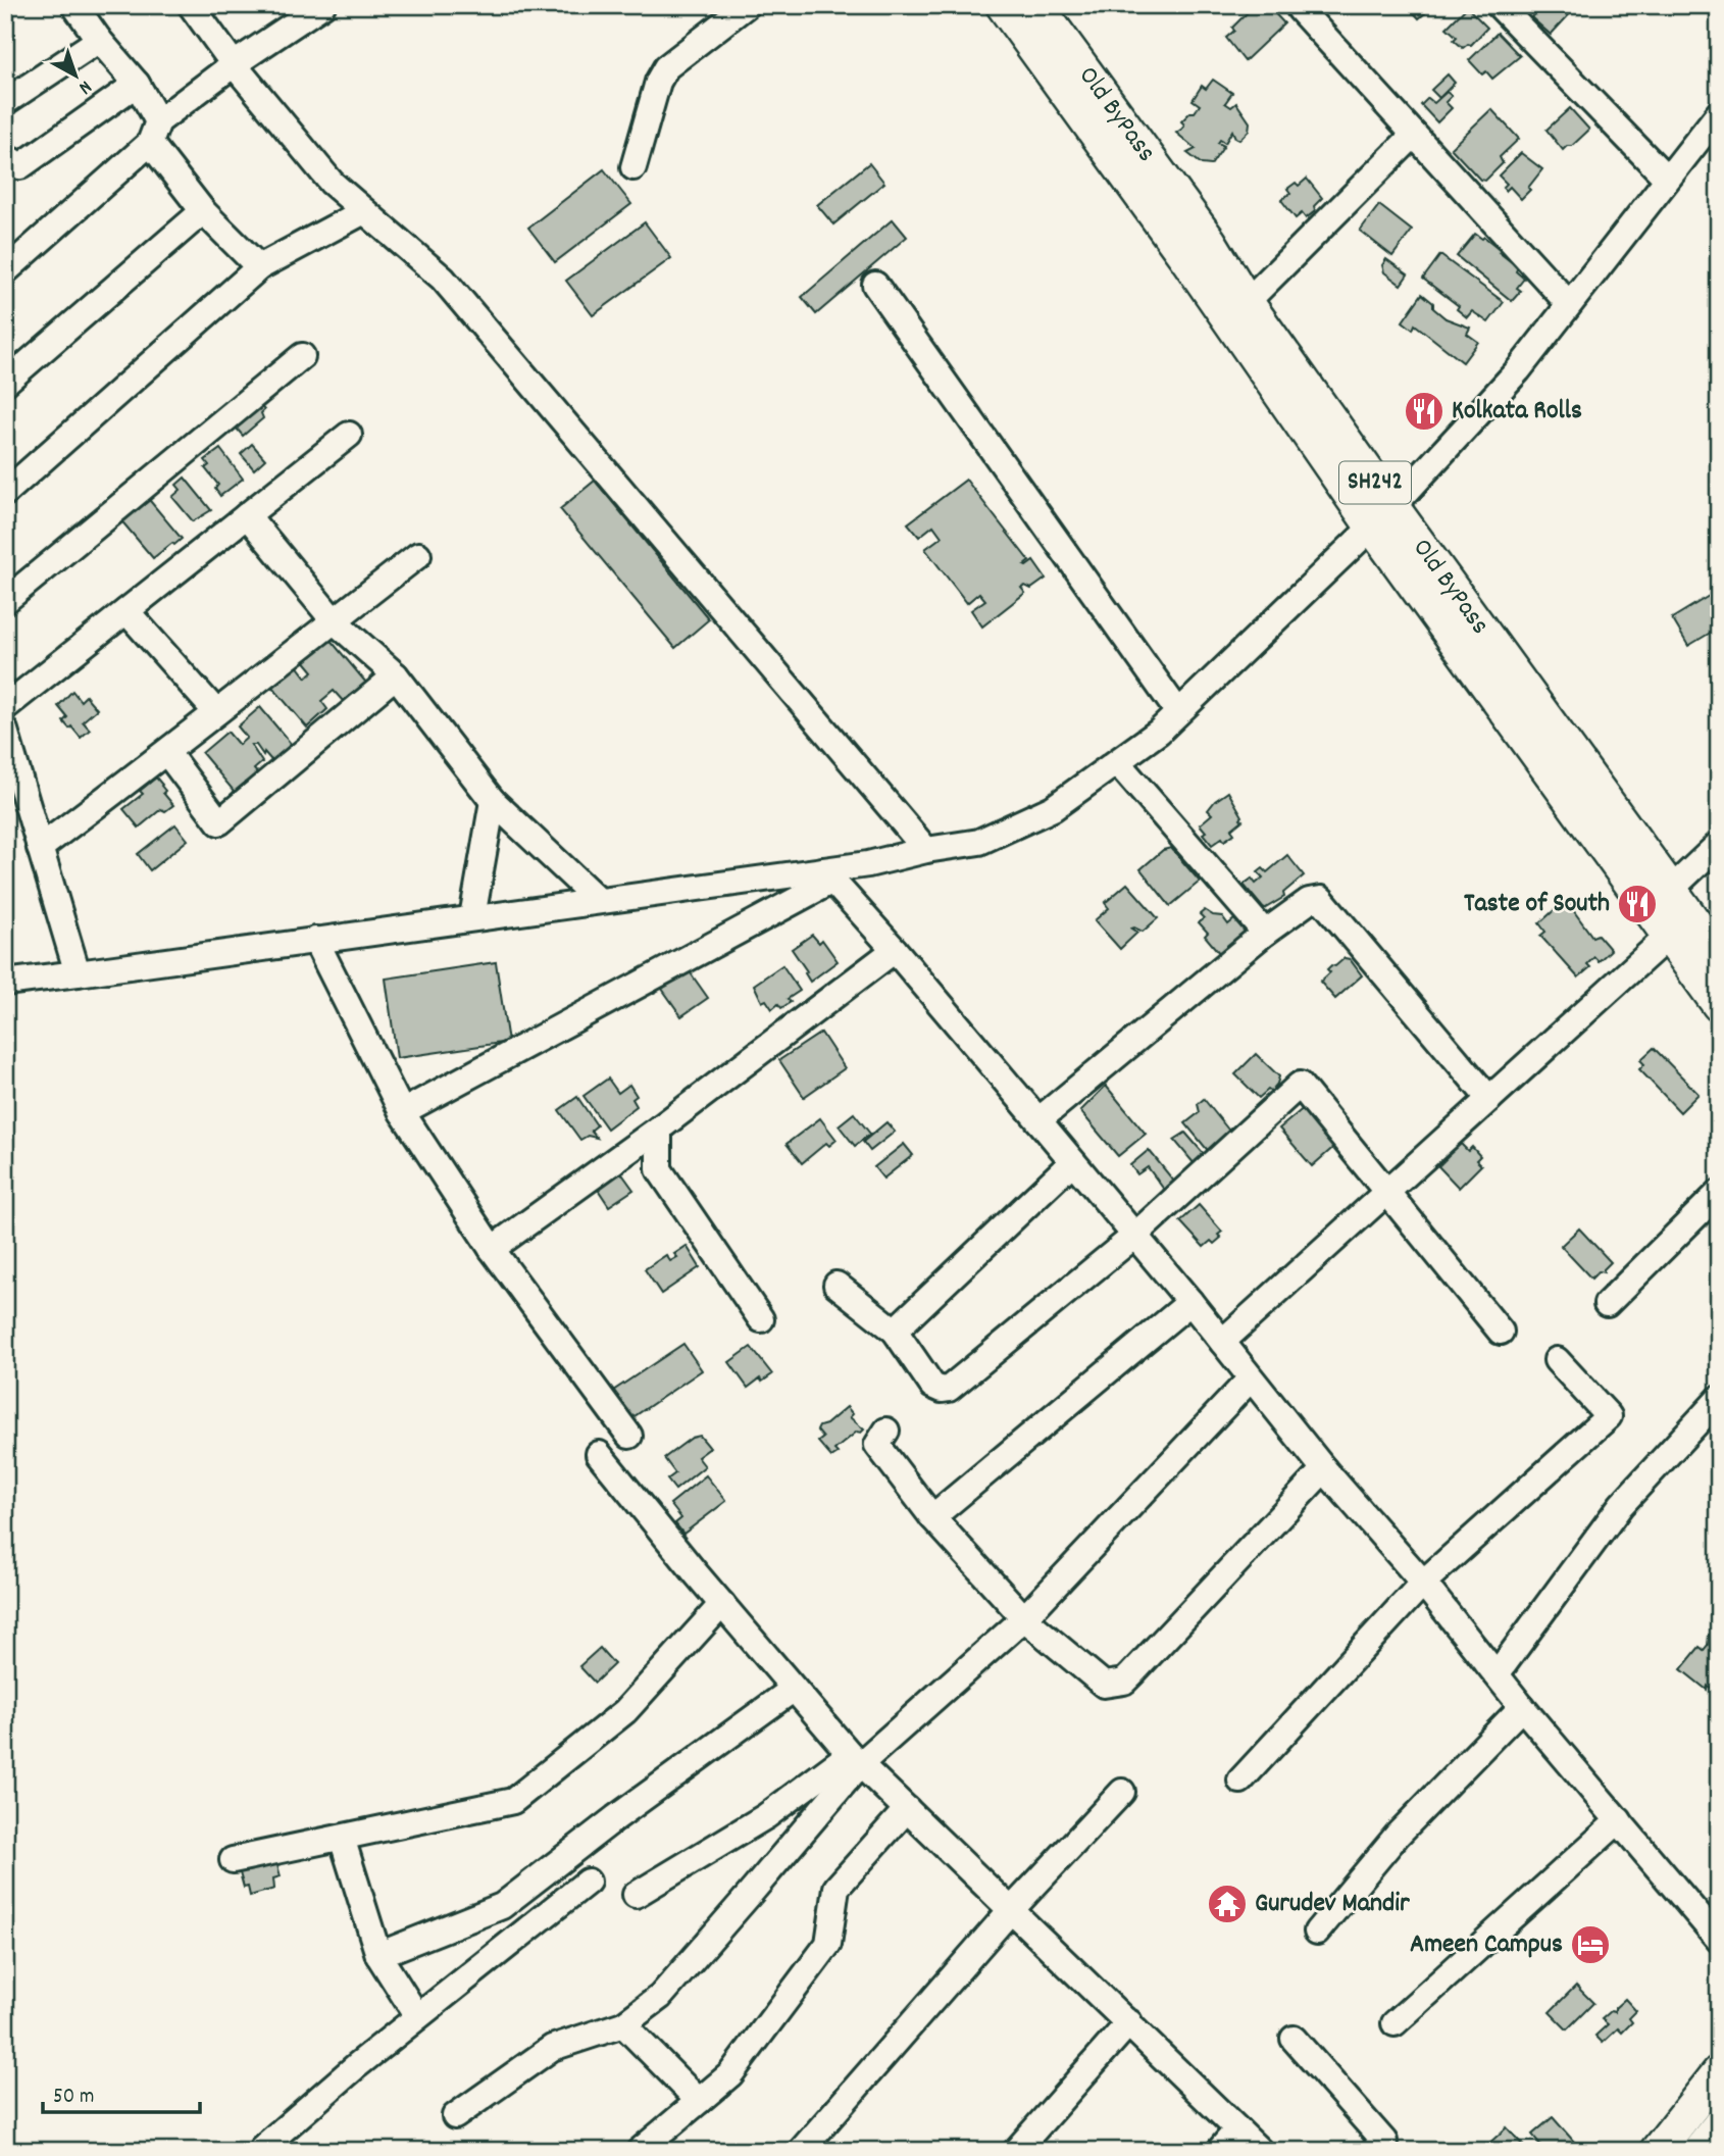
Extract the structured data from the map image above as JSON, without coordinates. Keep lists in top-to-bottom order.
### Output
{
  "streets": {
    "main road": ["Old ByPass", "SH242"]
  },
  "places": {
    "restaurant": ["Kolkata Rolls", "Taste of South"],
    "temple": ["Gurudev Mandir"],
    "hotel": ["Ameen Campus"]
  },
  "scale_bar": "50 m",
  "north": "bottom right"
}
